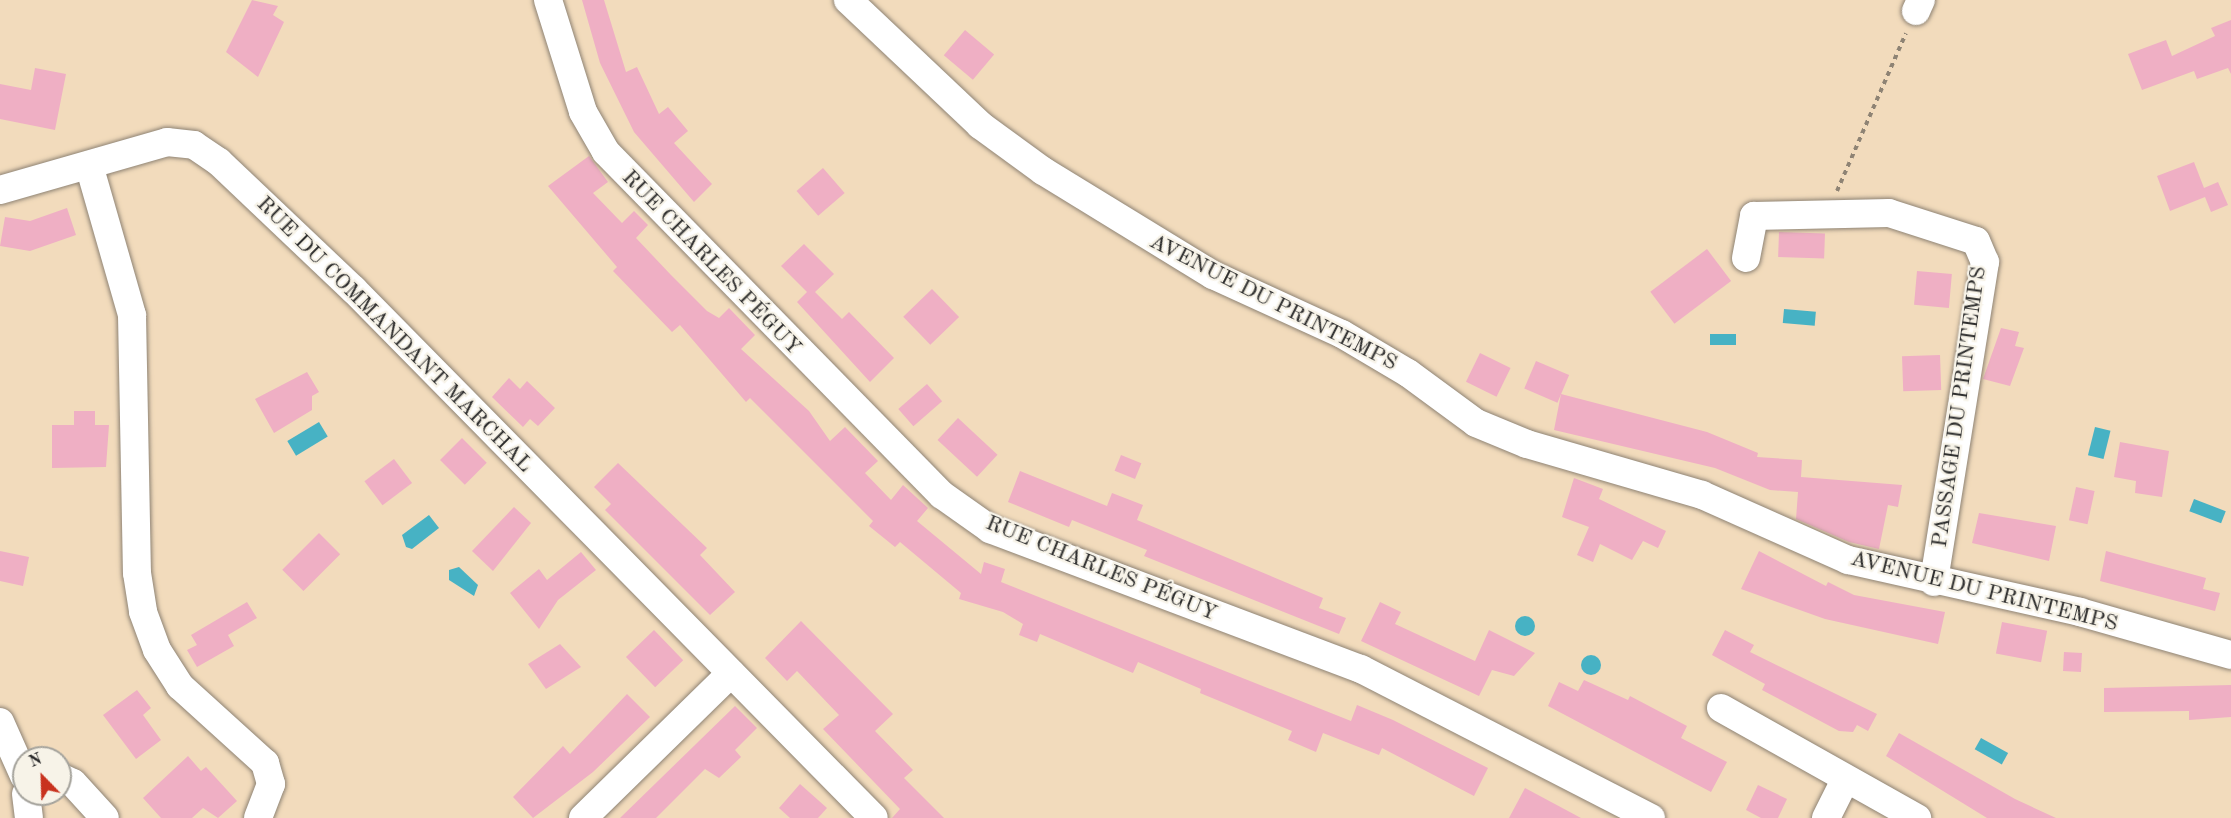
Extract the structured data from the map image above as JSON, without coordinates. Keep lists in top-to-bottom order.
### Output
{
  "streets": {
    "street": [
      "RUE CHARLES PÉGUY",
      "AVENUE DU PRINTEMPS",
      "RUE DU COMMANDANT MARCHAL",
      "PASSAGE DU PRINTEMPS"
    ]
  },
  "crossings": [
    ["AVENUE DU PRINTEMPS", "PASSAGE DU PRINTEMPS"]
  ],
  "north": "top left"
}
